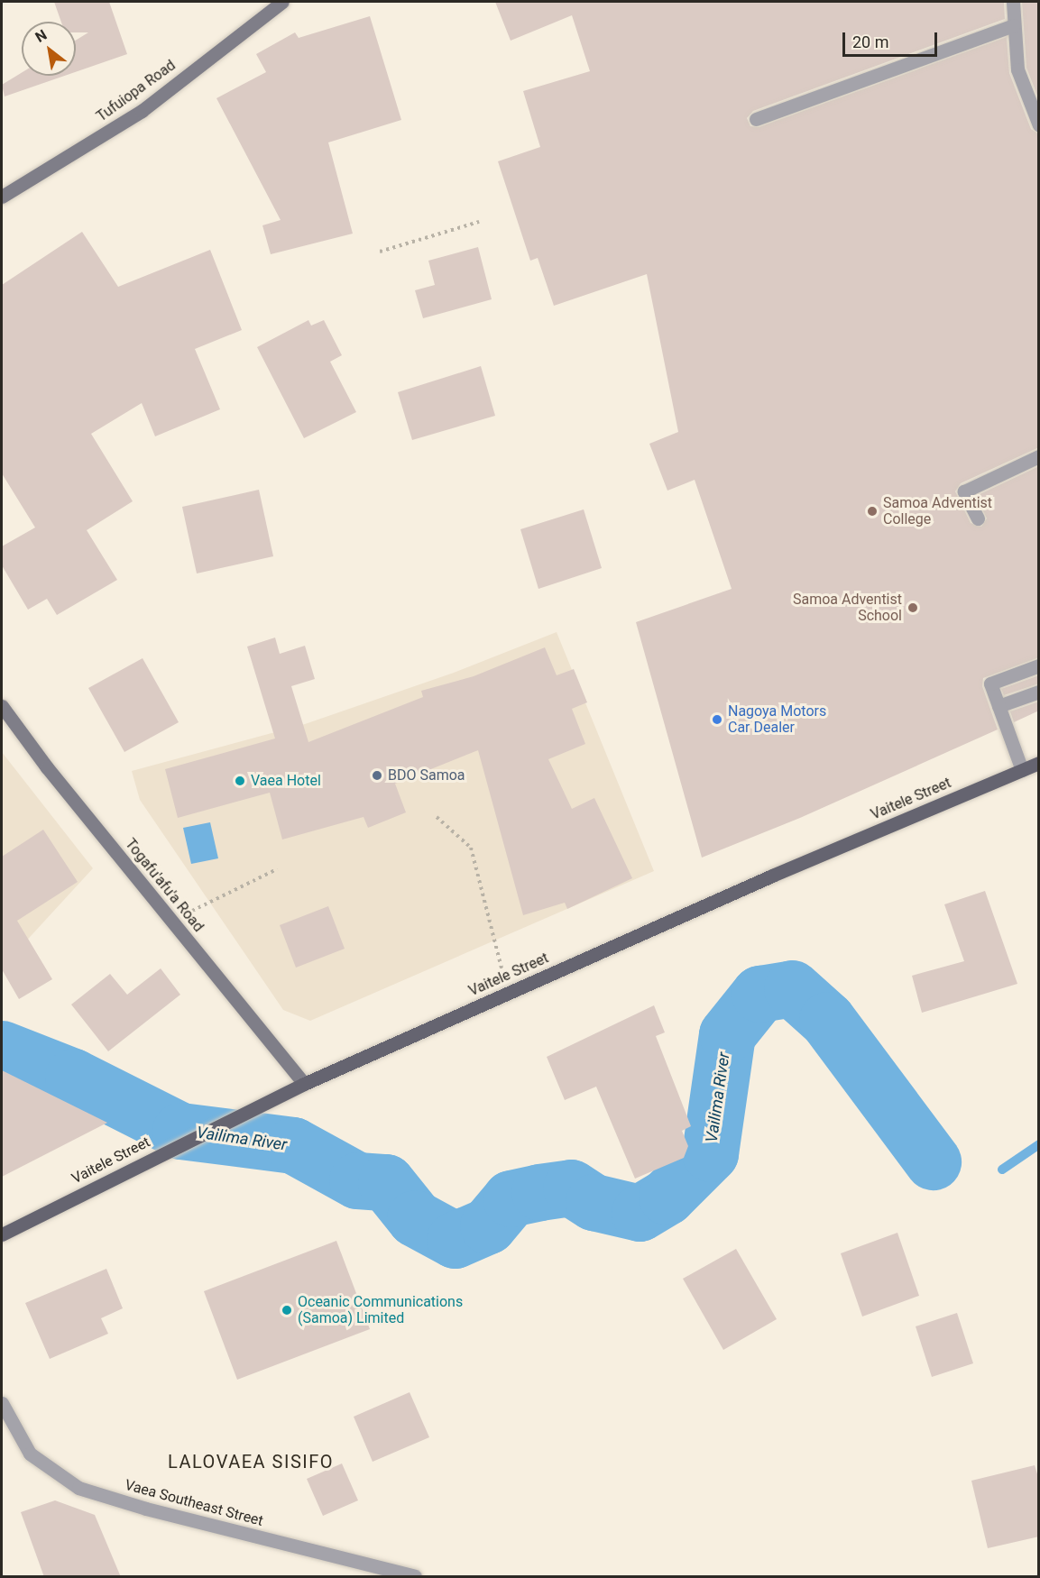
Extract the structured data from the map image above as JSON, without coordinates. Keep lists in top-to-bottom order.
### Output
{
  "streets": {
    "main road": ["Tufuiopa Road", "Vaitele Street", "Togafu'afu'a Road"],
    "street": ["Vaea Southeast Street"]
  },
  "crossings": [
    ["Vaitele Street", "Togafu'afu'a Road"]
  ],
  "districts": ["LALOVAEA SISIFO"],
  "water": ["Vailima River"],
  "places": [
    "Samoa Adventist College",
    "Samoa Adventist School",
    "Nagoya Motors Car Dealer",
    "BDO Samoa",
    "Vaea Hotel",
    "Oceanic Communications (Samoa) Limited"
  ],
  "scale_bar": "20 m",
  "north": "top left"
}
